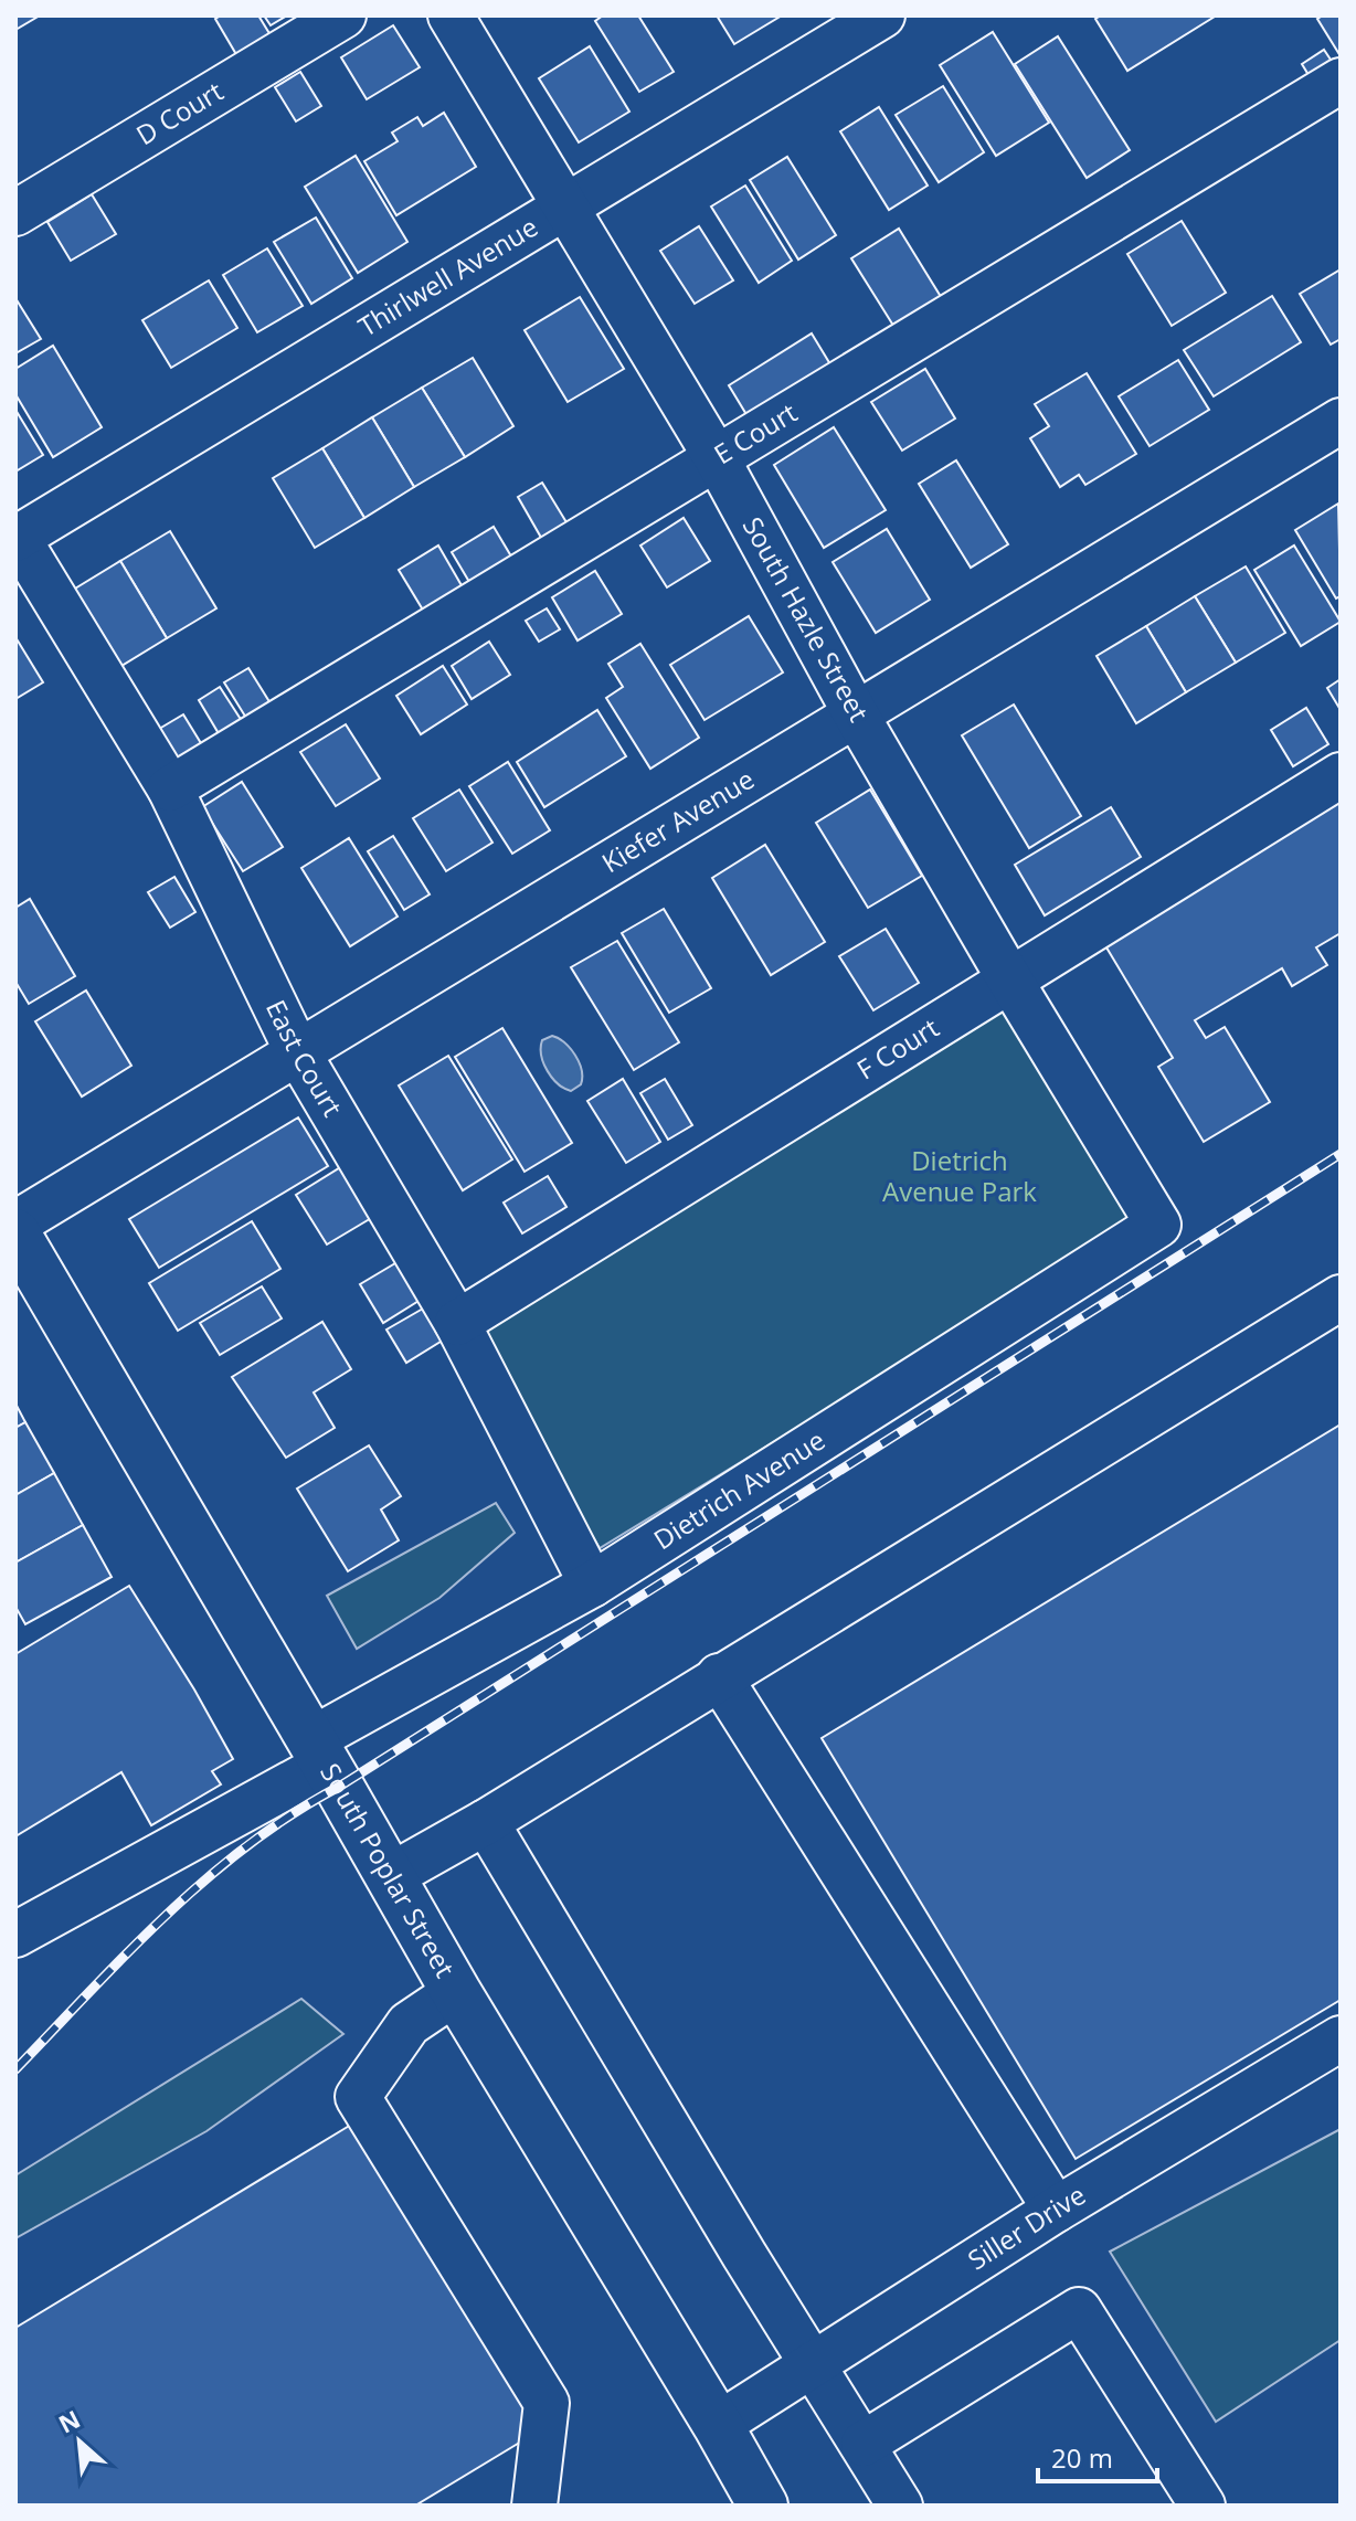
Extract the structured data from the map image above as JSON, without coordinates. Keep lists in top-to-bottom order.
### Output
{
  "streets": {
    "main road": ["South Poplar Street"],
    "street": [
      "D Court",
      "Thirlwell Avenue",
      "E Court",
      "South Hazle Street",
      "Kiefer Avenue",
      "F Court",
      "East Court",
      "Dietrich Avenue",
      "Siller Drive"
    ]
  },
  "crossings": [
    ["Thirlwell Avenue", "South Hazle Street"],
    ["Thirlwell Avenue", "East Court"],
    ["E Court", "South Hazle Street"],
    ["E Court", "East Court"],
    ["South Hazle Street", "Kiefer Avenue"],
    ["South Hazle Street", "F Court"],
    ["South Hazle Street", "Dietrich Avenue"],
    ["Kiefer Avenue", "East Court"],
    ["F Court", "East Court"],
    ["East Court", "Dietrich Avenue"],
    ["Dietrich Avenue", "South Poplar Street"],
    ["South Poplar Street", "Siller Drive"]
  ],
  "parks": ["Dietrich Avenue Park"],
  "scale_bar": "20 m",
  "north": "top left"
}
